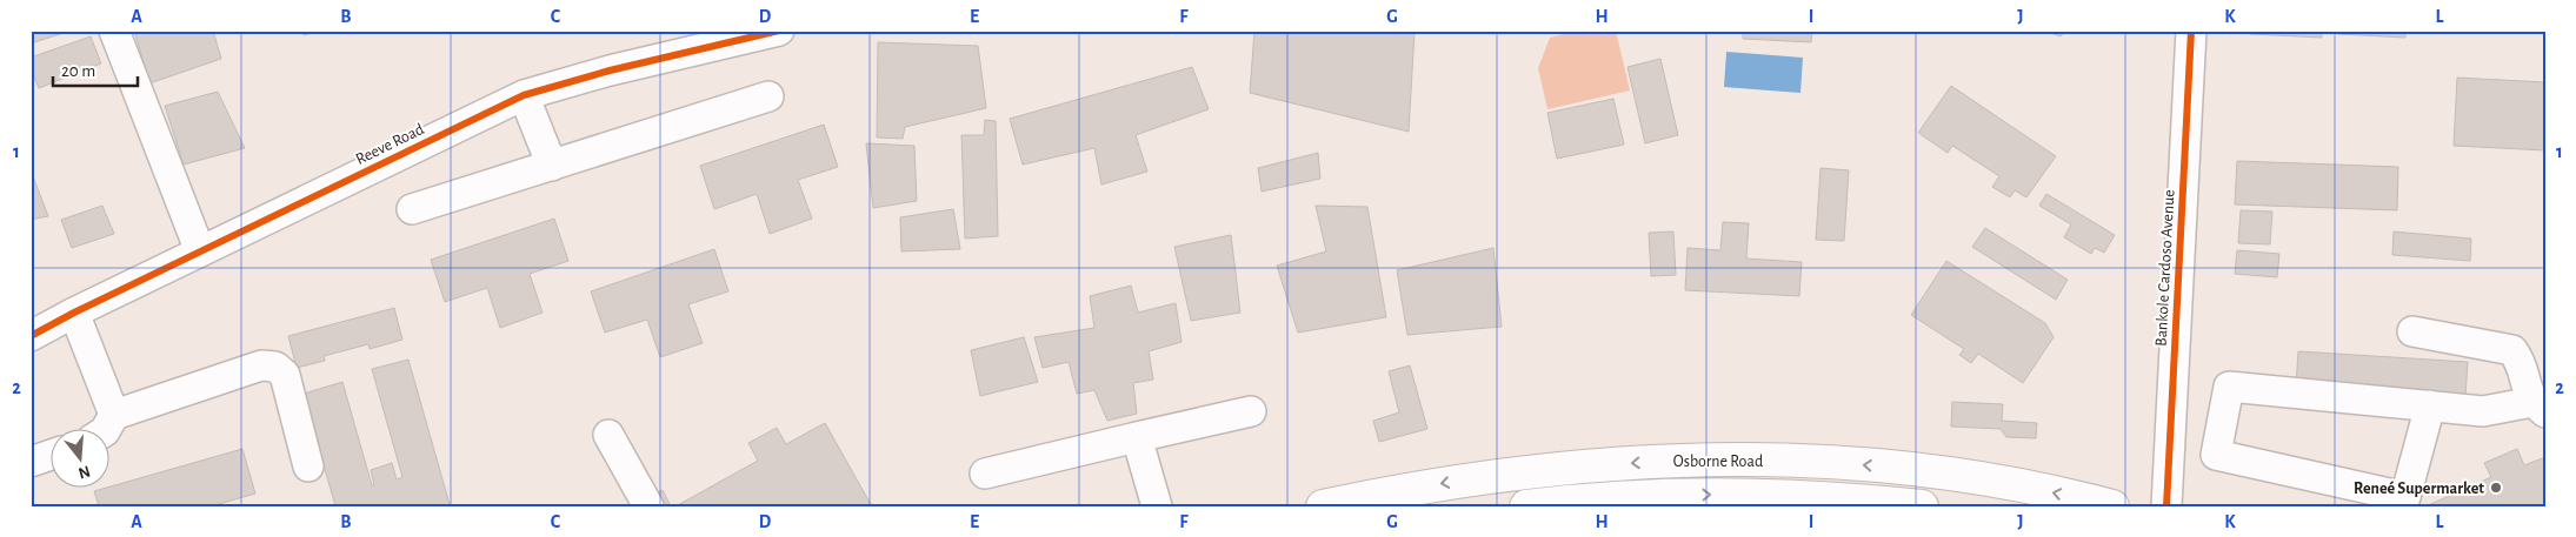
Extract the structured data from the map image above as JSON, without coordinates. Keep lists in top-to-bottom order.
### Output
{
  "streets": {
    "main road": ["Osborne Road"],
    "street": ["Reeve Road", "Bankole Cardoso Avenue"]
  },
  "places": ["Reneé Supermarket"],
  "scale_bar": "20 m",
  "north": "bottom",
  "grid": {
    "columns": [
      "A",
      "B",
      "C",
      "D",
      "E",
      "F",
      "G",
      "H",
      "I",
      "J",
      "K",
      "L"
    ],
    "rows": ["1", "2"]
  }
}
